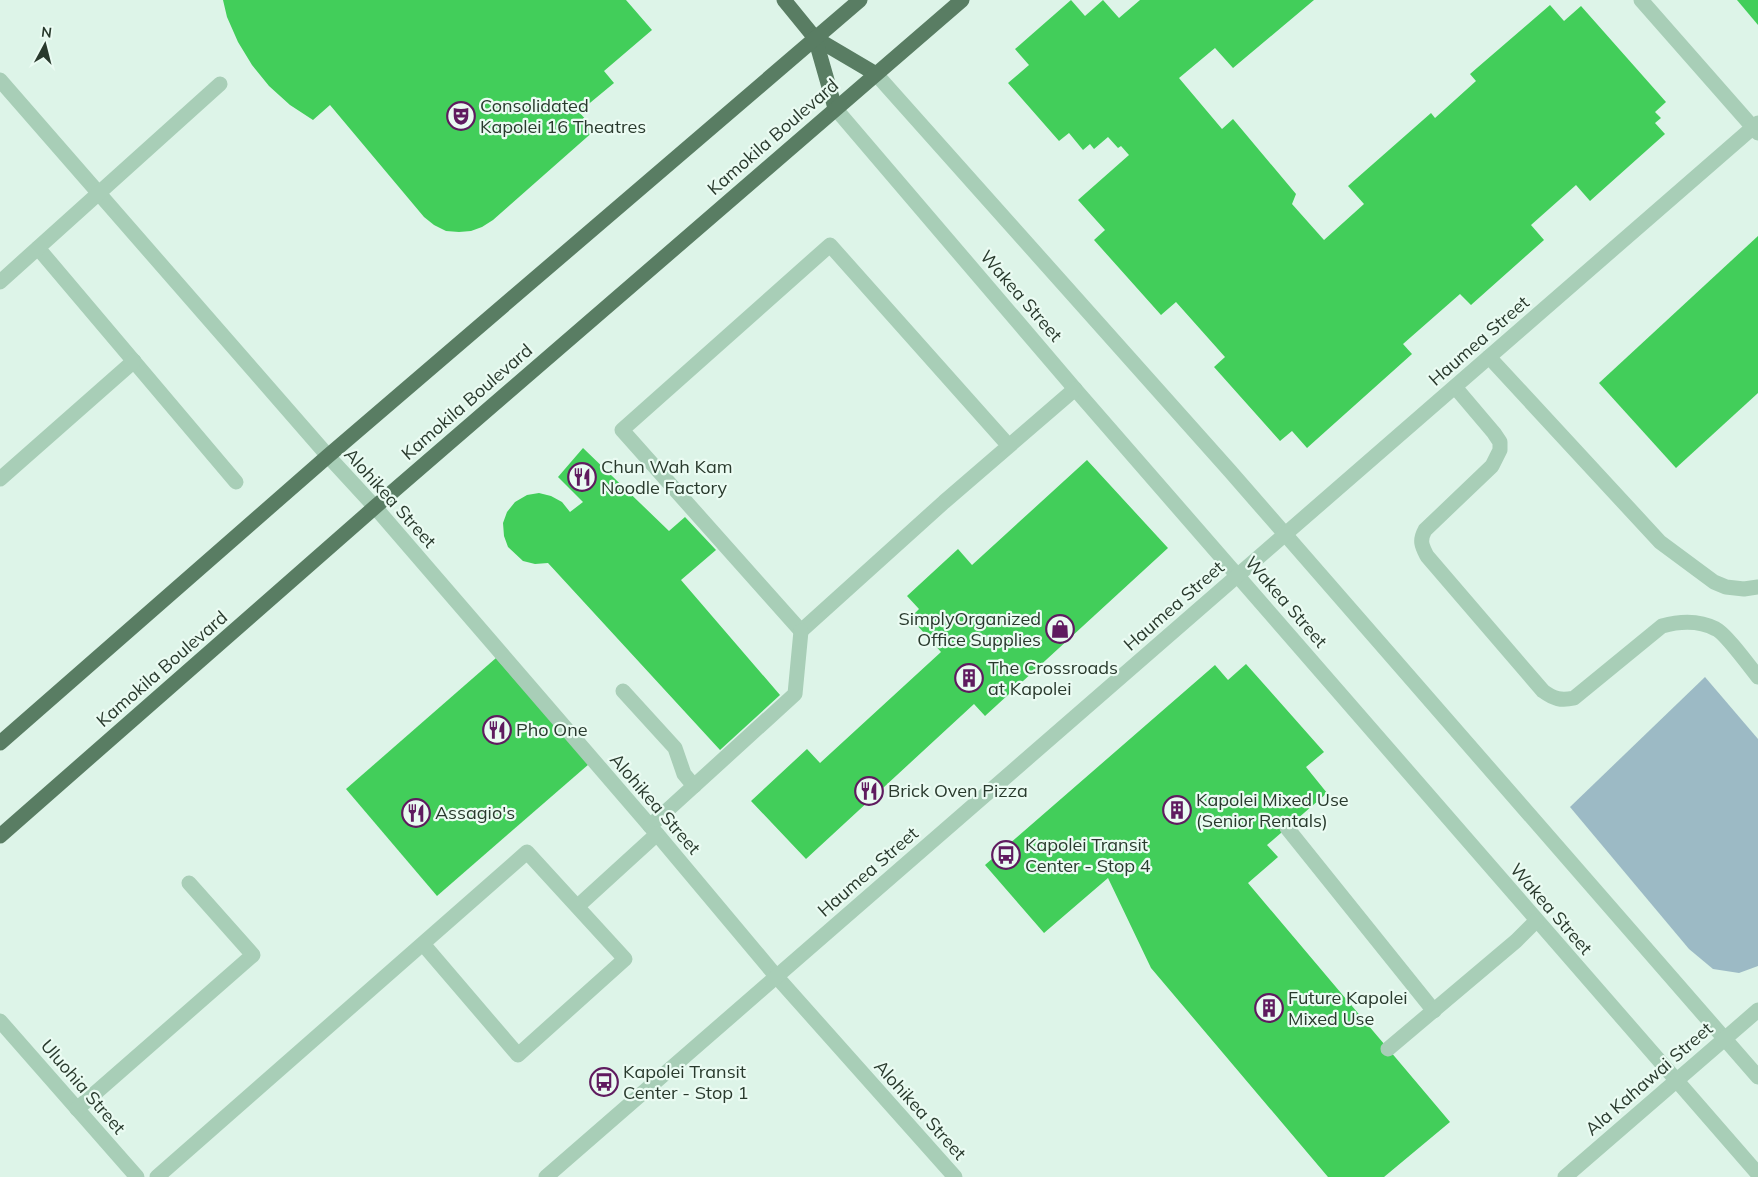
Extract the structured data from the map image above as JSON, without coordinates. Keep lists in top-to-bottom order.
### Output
{
  "streets": {
    "main road": ["Kamokila Boulevard", "Wakea Street"],
    "street": [
      "Haumea Street",
      "Alohikea Street",
      "Ala Kahawai Street",
      "Uluohia Street"
    ]
  },
  "crossings": [
    ["Kamokila Boulevard", "Wakea Street"],
    ["Kamokila Boulevard", "Alohikea Street"],
    ["Wakea Street", "Haumea Street"],
    ["Wakea Street", "Ala Kahawai Street"],
    ["Haumea Street", "Alohikea Street"]
  ],
  "places": {
    "theatre": ["Consolidated Kapolei 16 Theatres"],
    "restaurant": [
      "Chun Wah Kam Noodle Factory",
      "Pho One",
      "Brick Oven Pizza",
      "Assagio's"
    ],
    "shop": ["SimplyOrganized Office Supplies"],
    "building": ["The Crossroads at Kapolei", "Kapolei Mixed Use (Senior Rentals)", "Future Kapolei Mixed Use"],
    "bus stop": ["Kapolei Transit Center - Stop 4", "Kapolei Transit Center - Stop 1"]
  },
  "north": "top"
}
